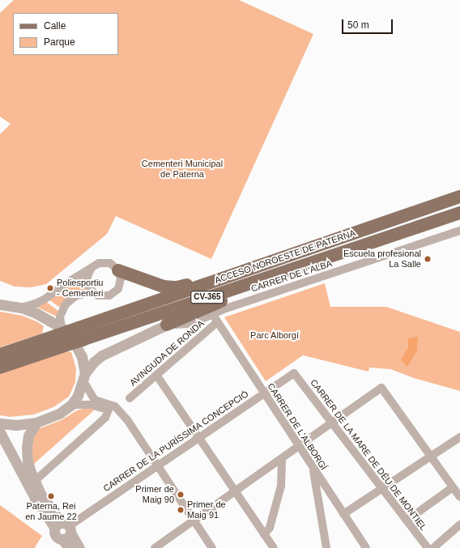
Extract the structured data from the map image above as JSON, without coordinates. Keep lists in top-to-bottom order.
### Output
{
  "streets": {
    "main road": ["ACCESO NOROESTE DE PATERNA", "CV-365"],
    "street": [
      "CARRER DE L'ALBA",
      "AVINGUDA DE RONDA",
      "CARRER DE L'ALBORGÍ",
      "CARRER DE LA PURÍSSIMA CONCEPCIÓ",
      "CARRER DE LA MARE DE DÉU DE MONTIEL"
    ]
  },
  "crossings": [
    ["CARRER DE L'ALBA", "AVINGUDA DE RONDA"],
    ["CARRER DE L'ALBA", "CARRER DE L'ALBORGÍ"],
    ["AVINGUDA DE RONDA", "CARRER DE L'ALBORGÍ"],
    ["CARRER DE L'ALBORGÍ", "CARRER DE LA PURÍSSIMA CONCEPCIÓ"],
    ["CARRER DE LA PURÍSSIMA CONCEPCIÓ", "CARRER DE LA MARE DE DÉU DE MONTIEL"]
  ],
  "parks": ["Cementeri Municipal de Paterna", "Parc Alborgí"],
  "places": [
    "Escuela profesional La Salle",
    "Poliesportiu - Cementeri",
    "Primer de Maig 90",
    "Paterna, Rei en Jaume 22",
    "Primer de Maig 91"
  ],
  "legend": ["Calle", "Parque"],
  "scale_bar": "50 m"
}
